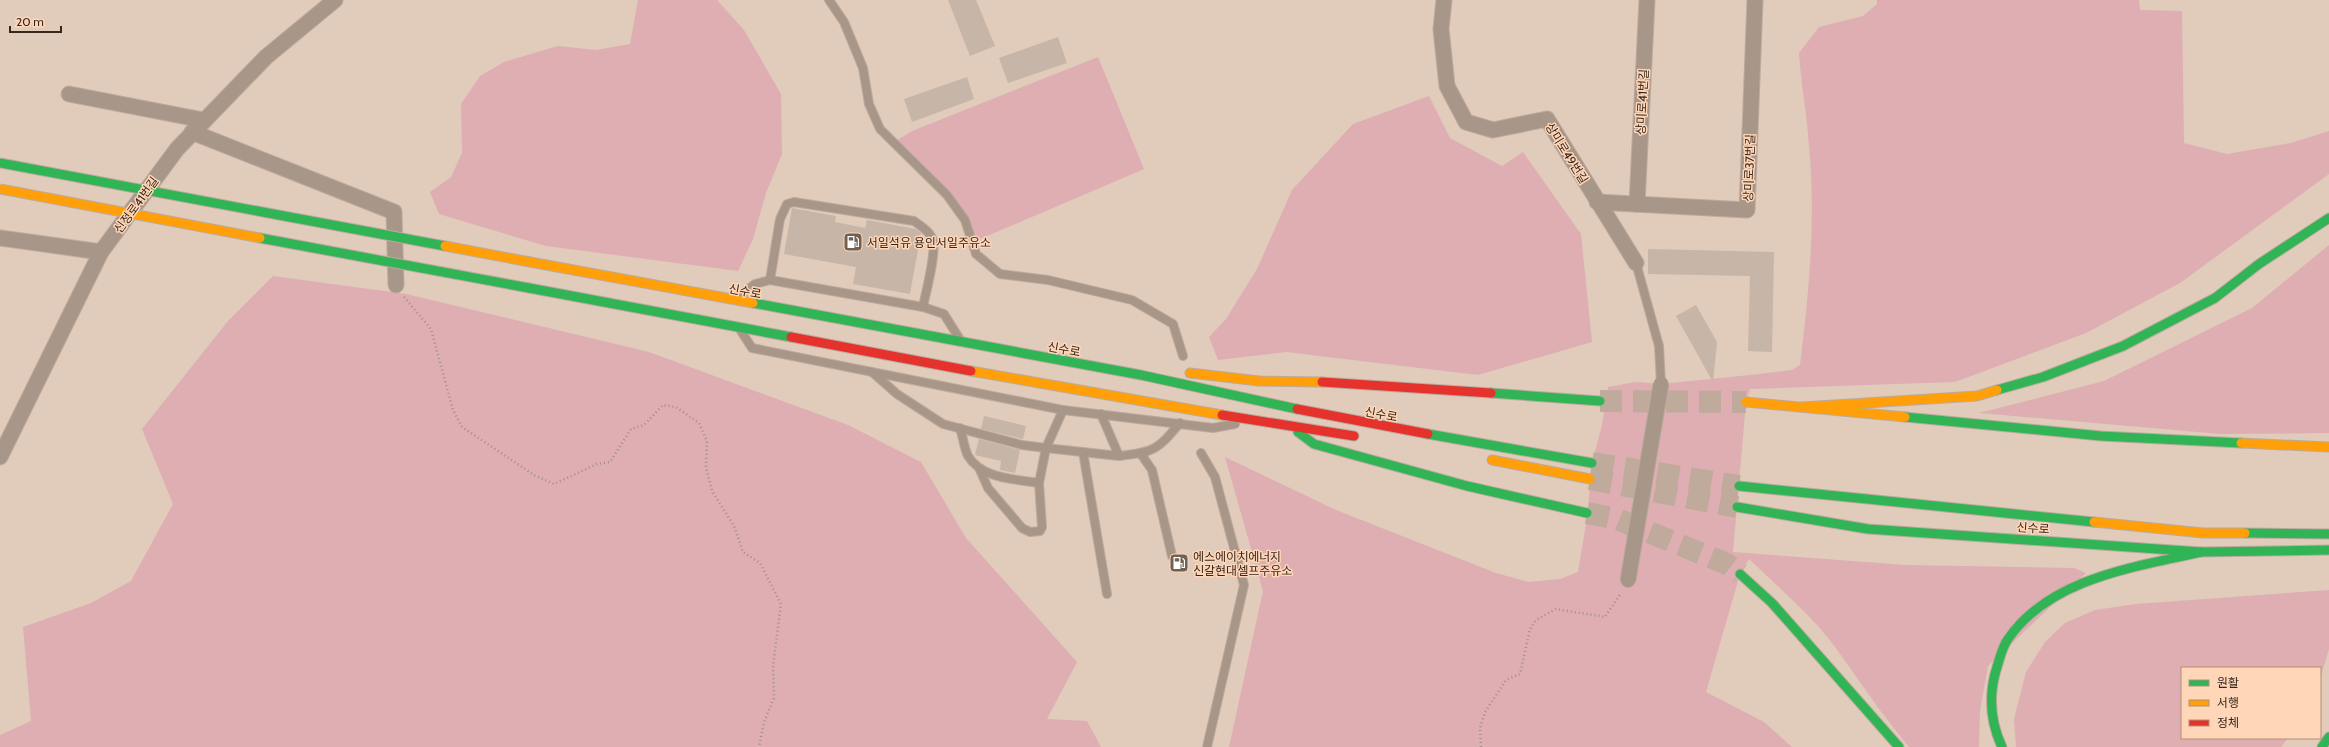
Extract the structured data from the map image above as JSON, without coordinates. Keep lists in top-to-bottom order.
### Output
{
  "streets": {
    "main road": ["신수로"],
    "street": [
      "상미로41번길",
      "상미로49번길",
      "상미로37번길",
      "신정로41번길"
    ]
  },
  "crossings": [
    ["상미로41번길", "상미로37번길"],
    ["상미로49번길", "상미로37번길"]
  ],
  "places": {
    "fuel station": ["서일석유 용인서일주유소", "에스에이치에너지 신갈현대셀프주유소"]
  },
  "legend": ["원활", "서행", "정체"],
  "scale_bar": "20 m"
}
